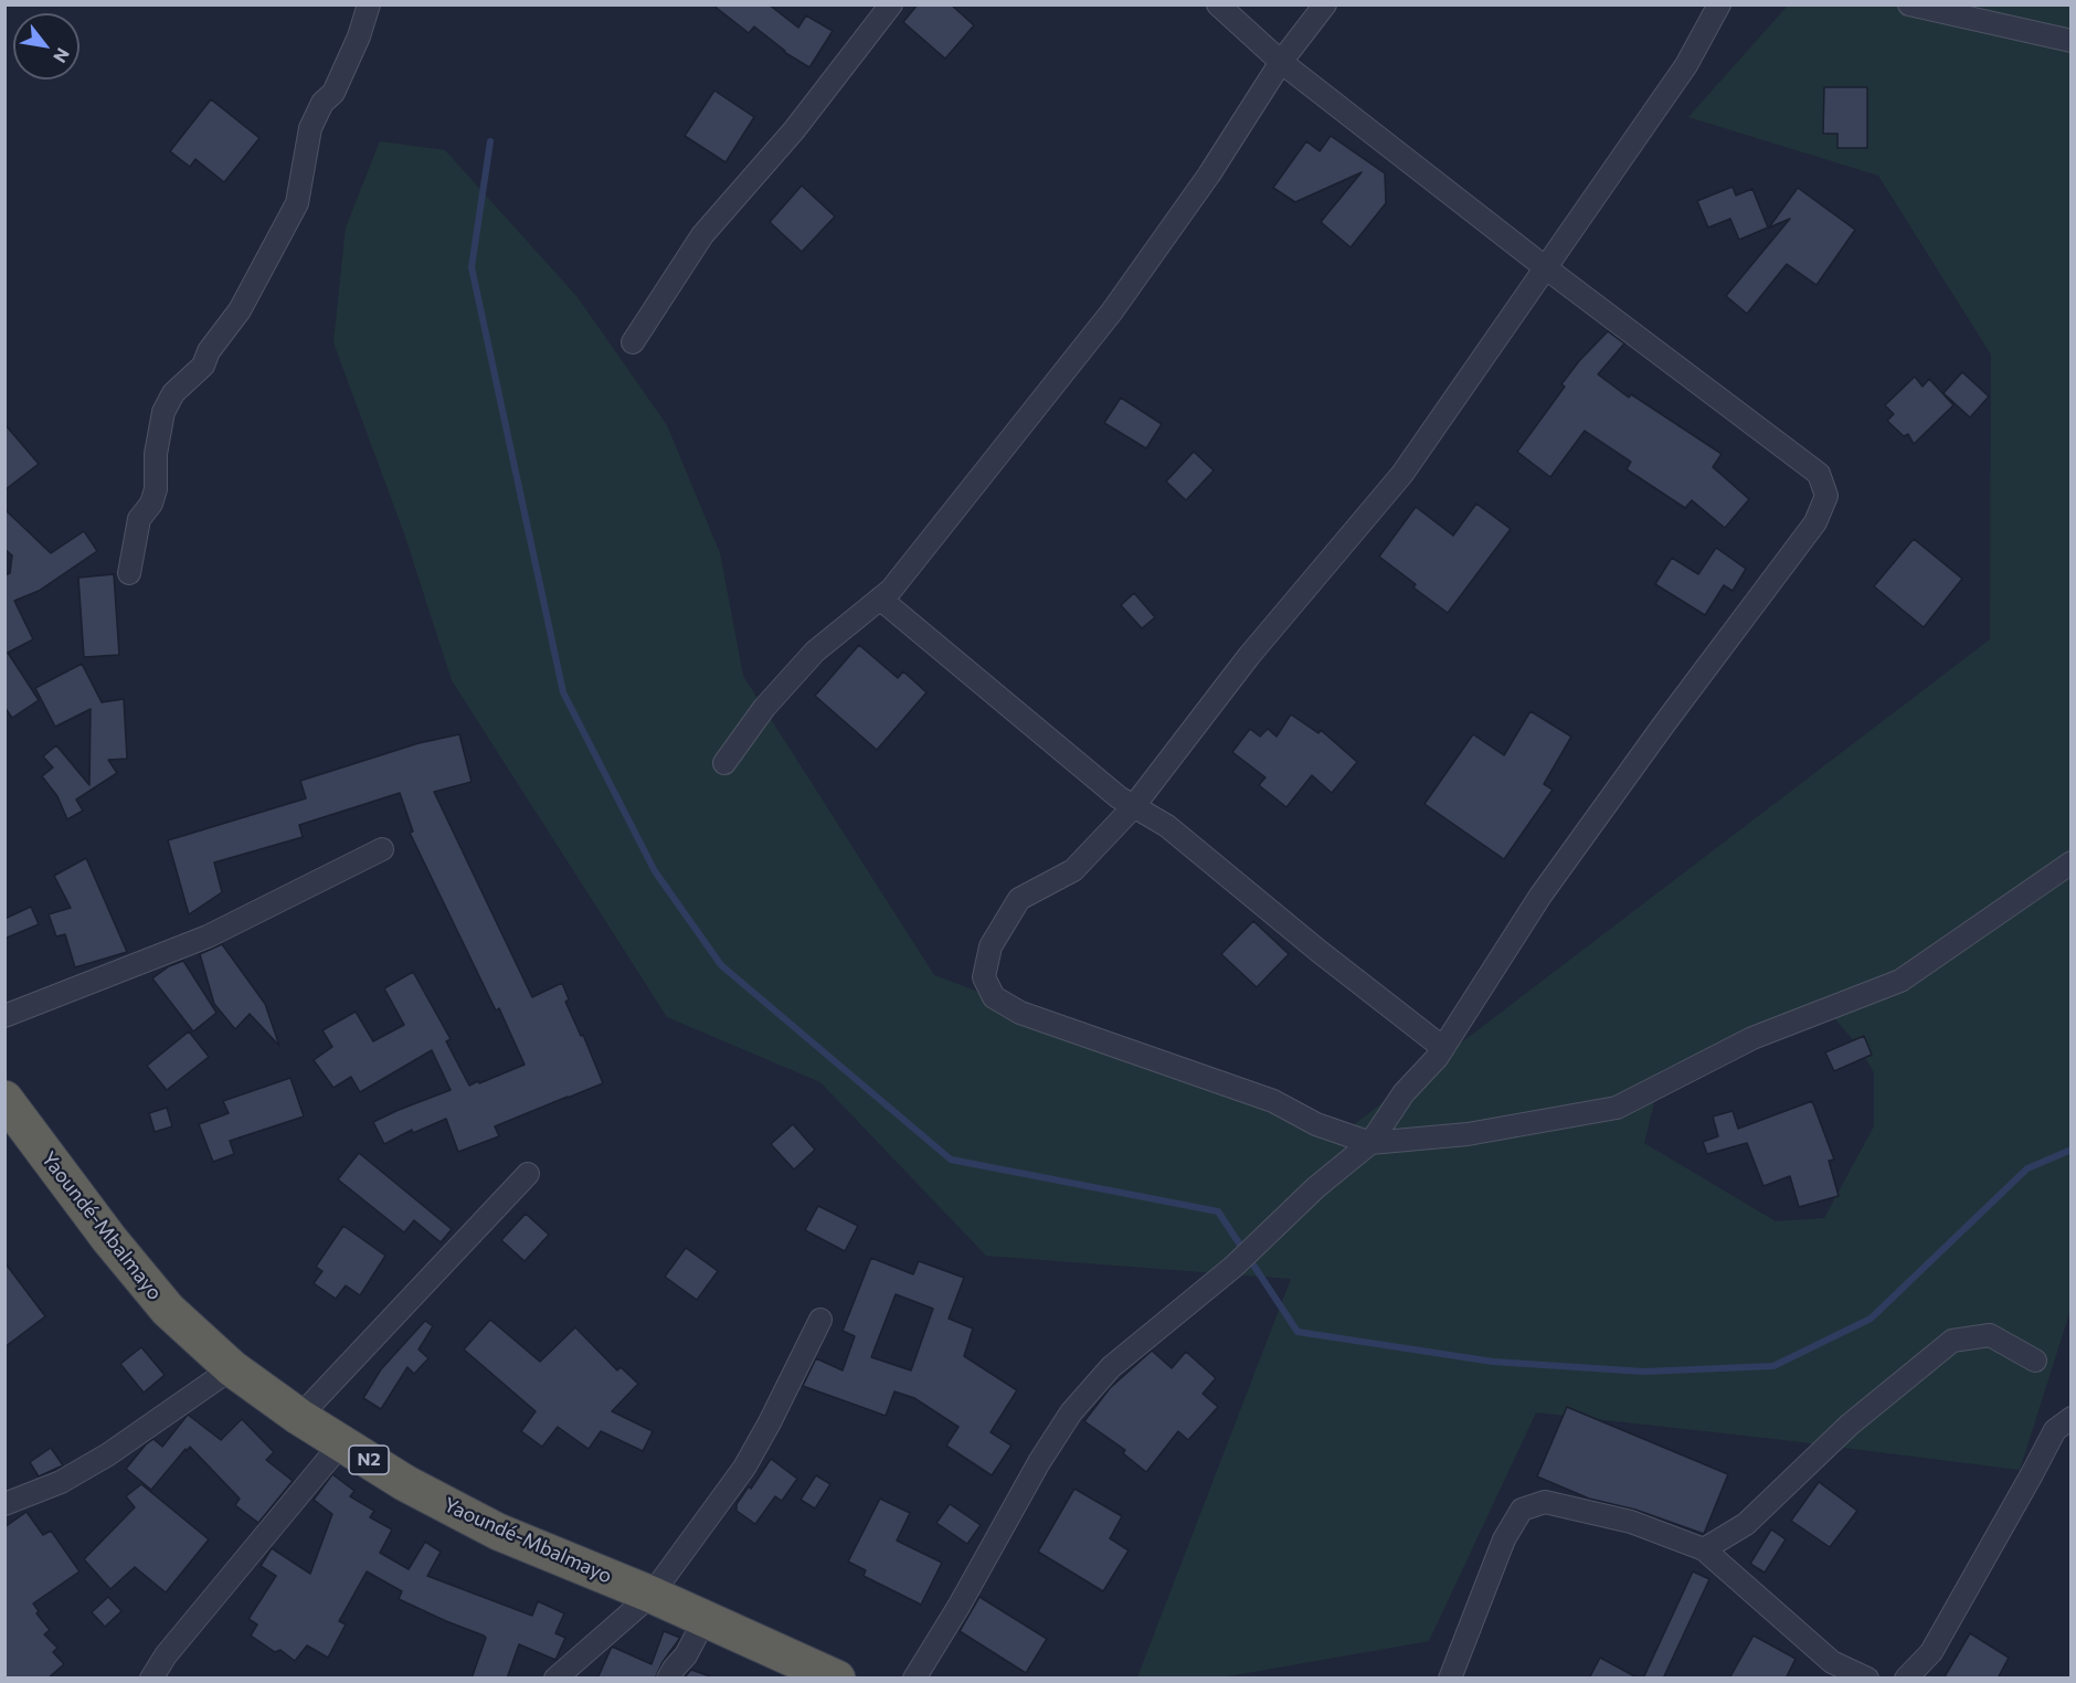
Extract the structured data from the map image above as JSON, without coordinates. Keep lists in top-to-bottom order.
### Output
{
  "streets": {
    "highway": ["Yaoundé-Mbalmayo", "N2"]
  },
  "north": "bottom right"
}
